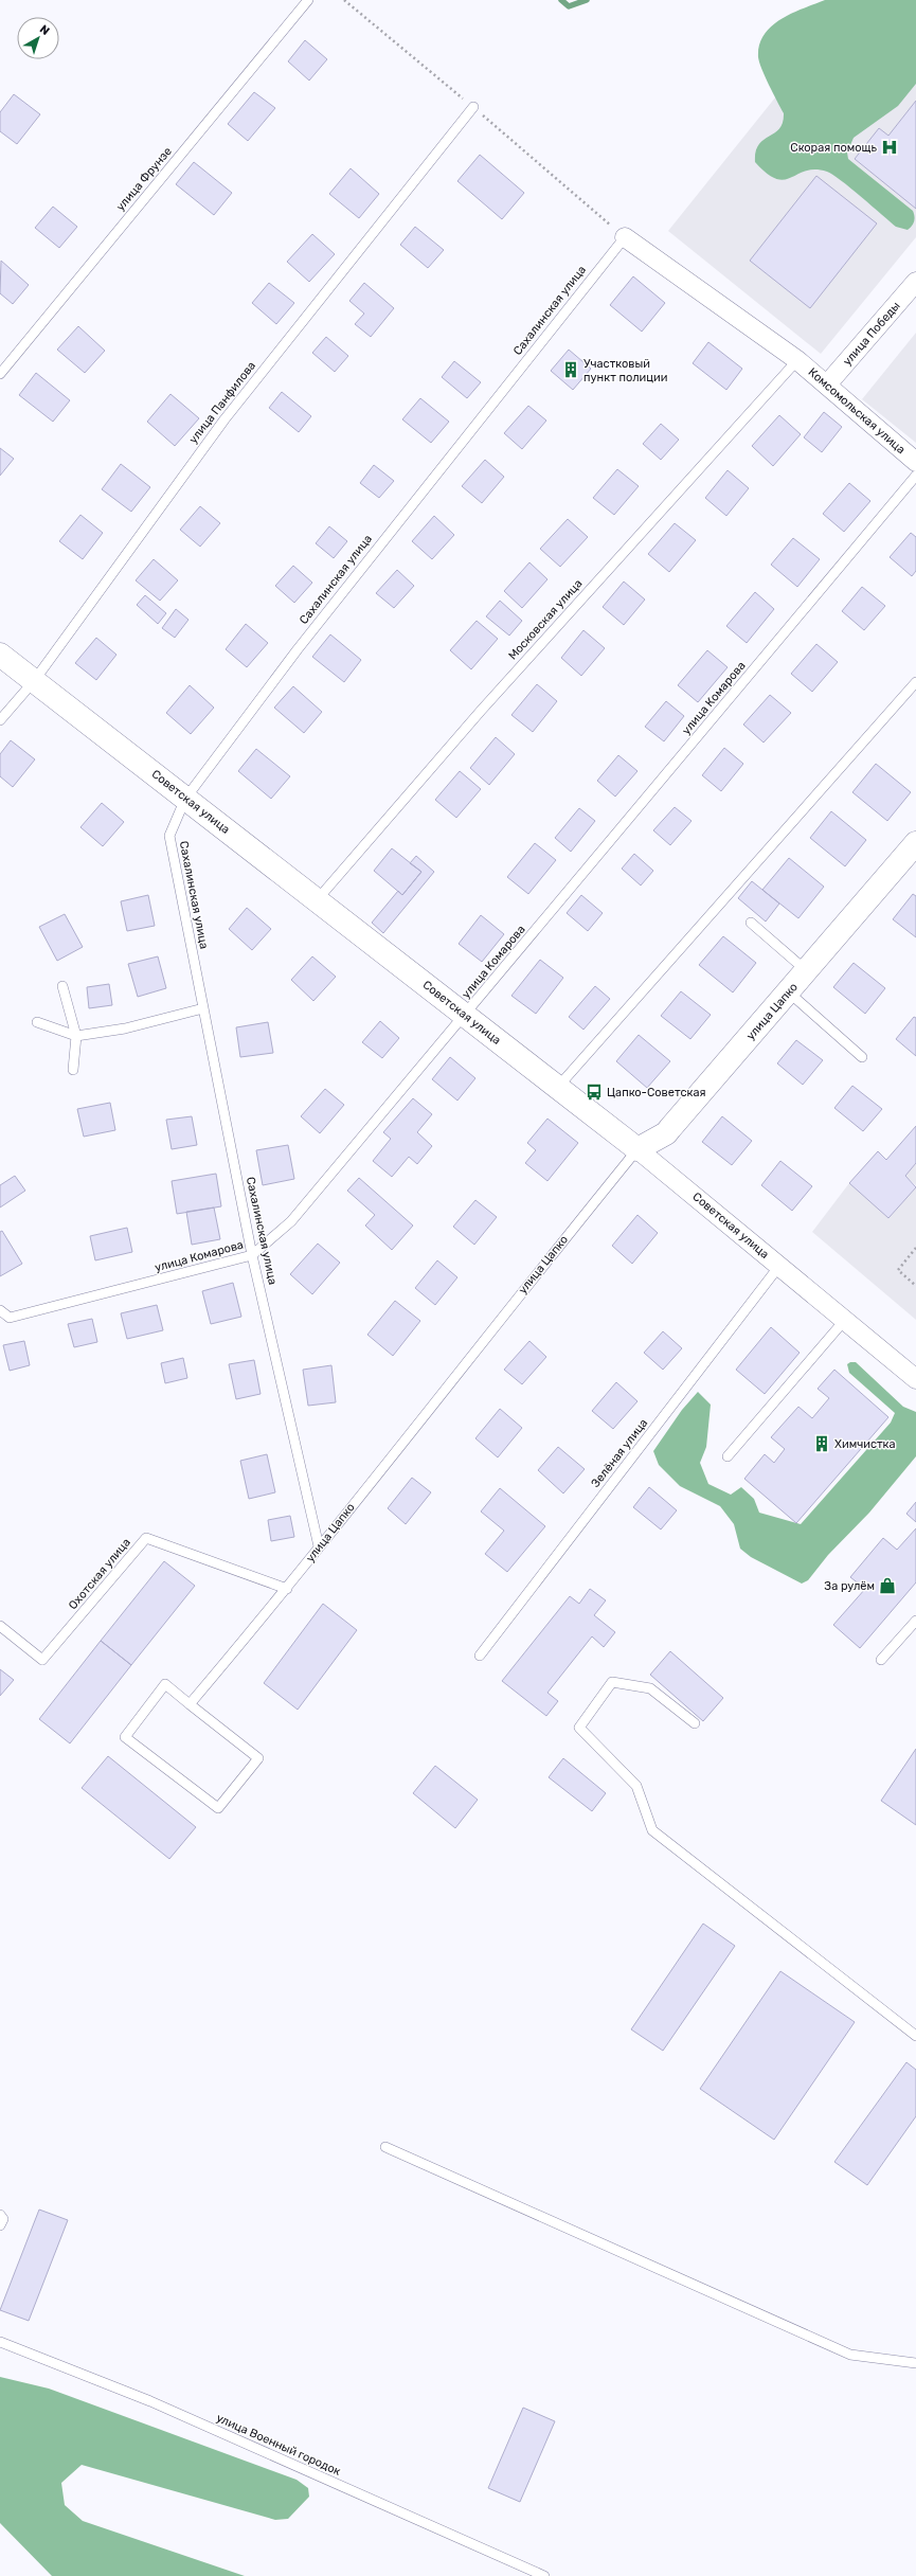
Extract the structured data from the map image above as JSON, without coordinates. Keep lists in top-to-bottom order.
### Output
{
  "streets": {
    "street": [
      "улица Победы",
      "Комсомольская улица",
      "Советская улица",
      "улица Цапко"
    ],
    "lane": [
      "улица Фрунзе",
      "Сахалинская улица",
      "улица Панфилова",
      "Московская улица",
      "улица Комарова",
      "Зелёная улица",
      "Охотская улица",
      "улица Военный городок"
    ]
  },
  "crossings": [
    ["Сахалинская улица", "Комсомольская улица"],
    ["Сахалинская улица", "улица Комарова"],
    ["Сахалинская улица", "Советская улица"],
    ["Сахалинская улица", "улица Цапко"],
    ["улица Победы", "Комсомольская улица"],
    ["улица Панфилова", "Советская улица"],
    ["Комсомольская улица", "Московская улица"],
    ["Московская улица", "Советская улица"],
    ["улица Комарова", "Советская улица"],
    ["Советская улица", "улица Цапко"],
    ["Советская улица", "Зелёная улица"],
    ["улица Цапко", "Охотская улица"]
  ],
  "places": {
    "hospital": ["Скорая помощь"],
    "building": ["Участковый пункт полиции", "Химчистка"],
    "bus stop": ["Цапко-Советская"],
    "shop": ["За рулём"]
  },
  "north": "top right"
}
